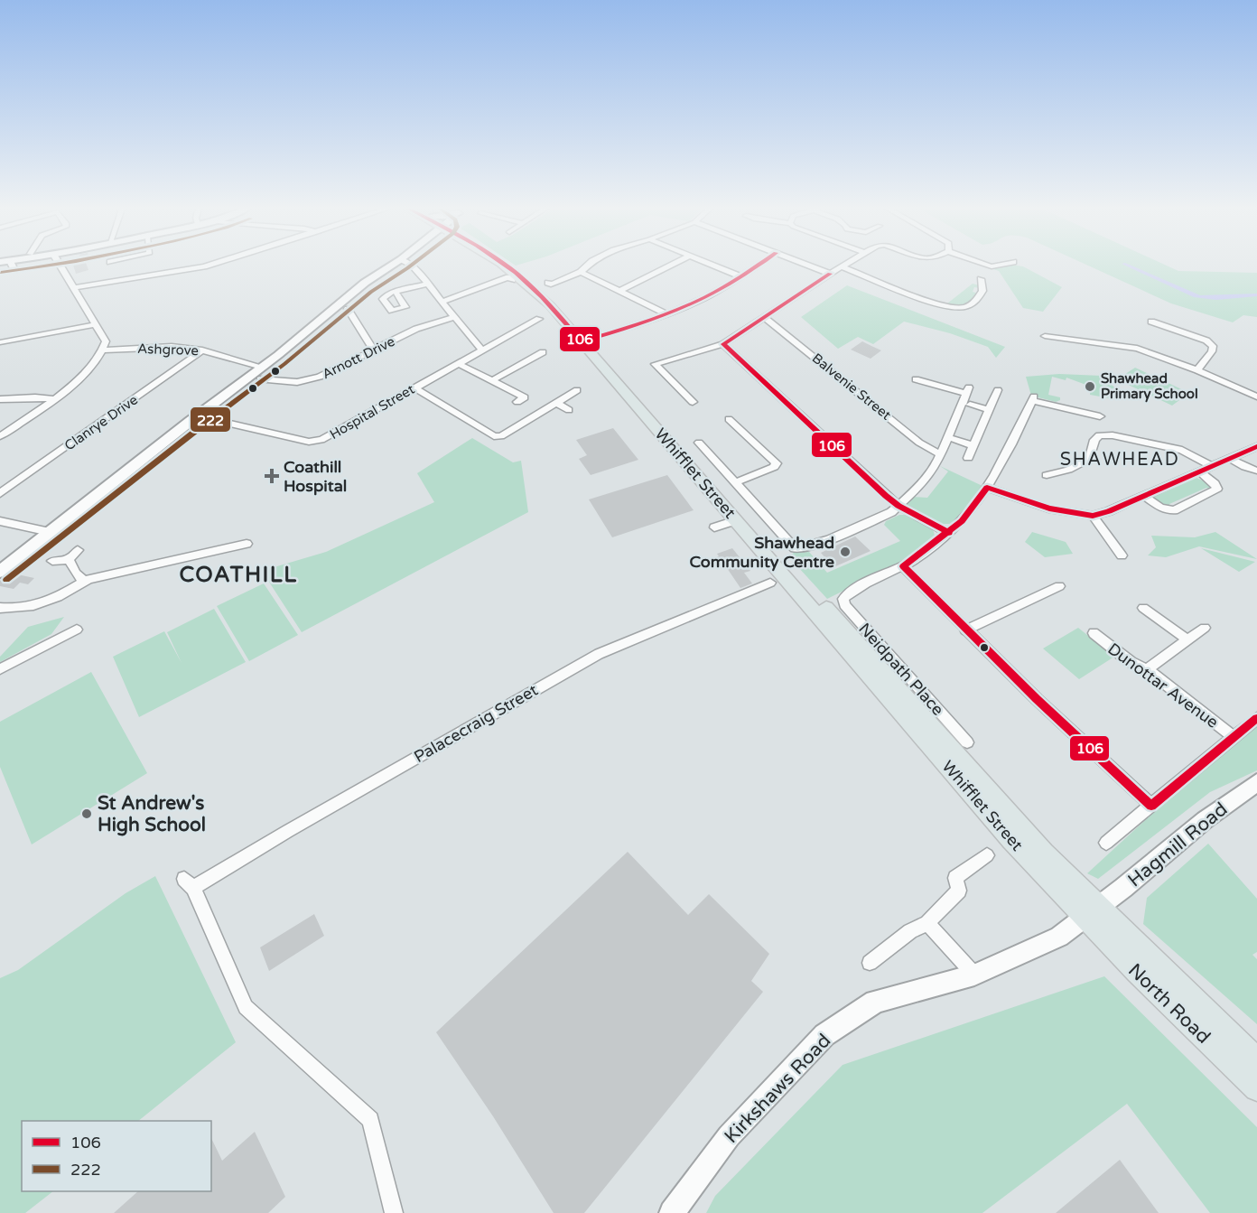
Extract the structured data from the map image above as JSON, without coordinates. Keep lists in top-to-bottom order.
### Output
{
  "streets": {
    "main road": ["Whifflet Street", "North Road"],
    "street": [
      "Ashgrove",
      "Arnott Drive",
      "Balvenie Street",
      "Hospital Street",
      "Clanrye Drive",
      "Neidpath Place",
      "Dunottar Avenue",
      "Palacecraig Street",
      "Hagmill Road",
      "Kirkshaws Road"
    ]
  },
  "crossings": [
    ["Ashgrove", "Clanrye Drive"],
    ["Whifflet Street", "Hagmill Road"],
    ["Whifflet Street", "North Road"],
    ["Whifflet Street", "Kirkshaws Road"],
    ["Hagmill Road", "North Road"],
    ["Hagmill Road", "Kirkshaws Road"],
    ["North Road", "Kirkshaws Road"]
  ],
  "districts": ["SHAWHEAD", "COATHILL"],
  "places": {
    "other": ["Shawhead Primary School", "Shawhead Community Centre", "St Andrew's High School"],
    "health": ["Coathill Hospital"]
  },
  "lines": ["transit line 106", "transit line 222"],
  "legend": ["106", "222"]
}
